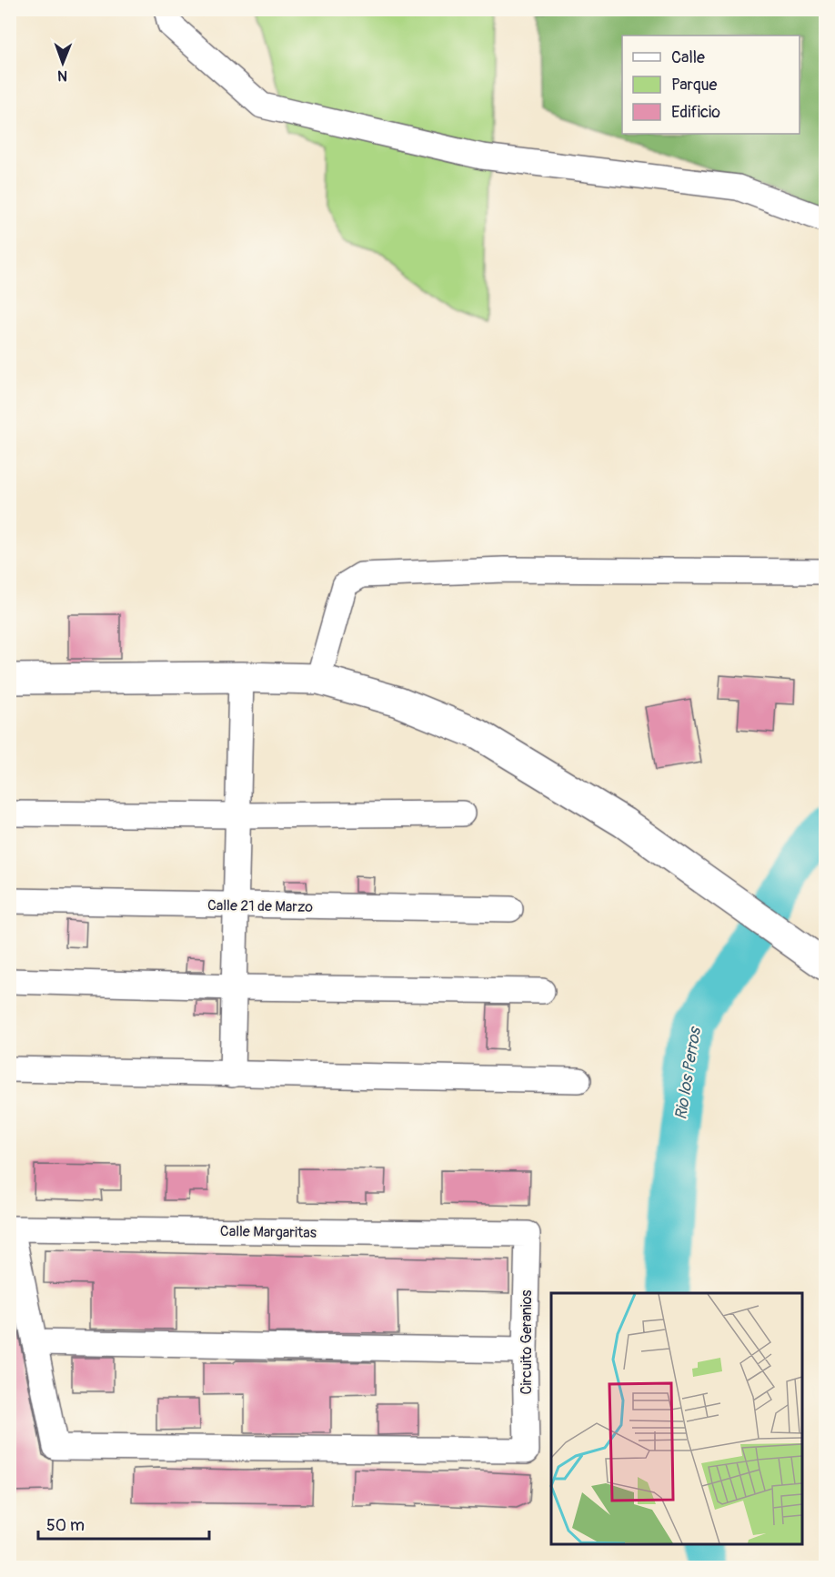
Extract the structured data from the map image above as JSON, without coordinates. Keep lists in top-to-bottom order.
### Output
{
  "streets": {
    "street": ["Calle 21 de Marzo", "Calle Margaritas", "Circuito Geranios"]
  },
  "crossings": [
    ["Calle Margaritas", "Circuito Geranios"]
  ],
  "water": ["Rio los Perros"],
  "legend": ["Calle", "Parque", "Edificio"],
  "scale_bar": "50 m",
  "north": "bottom"
}
